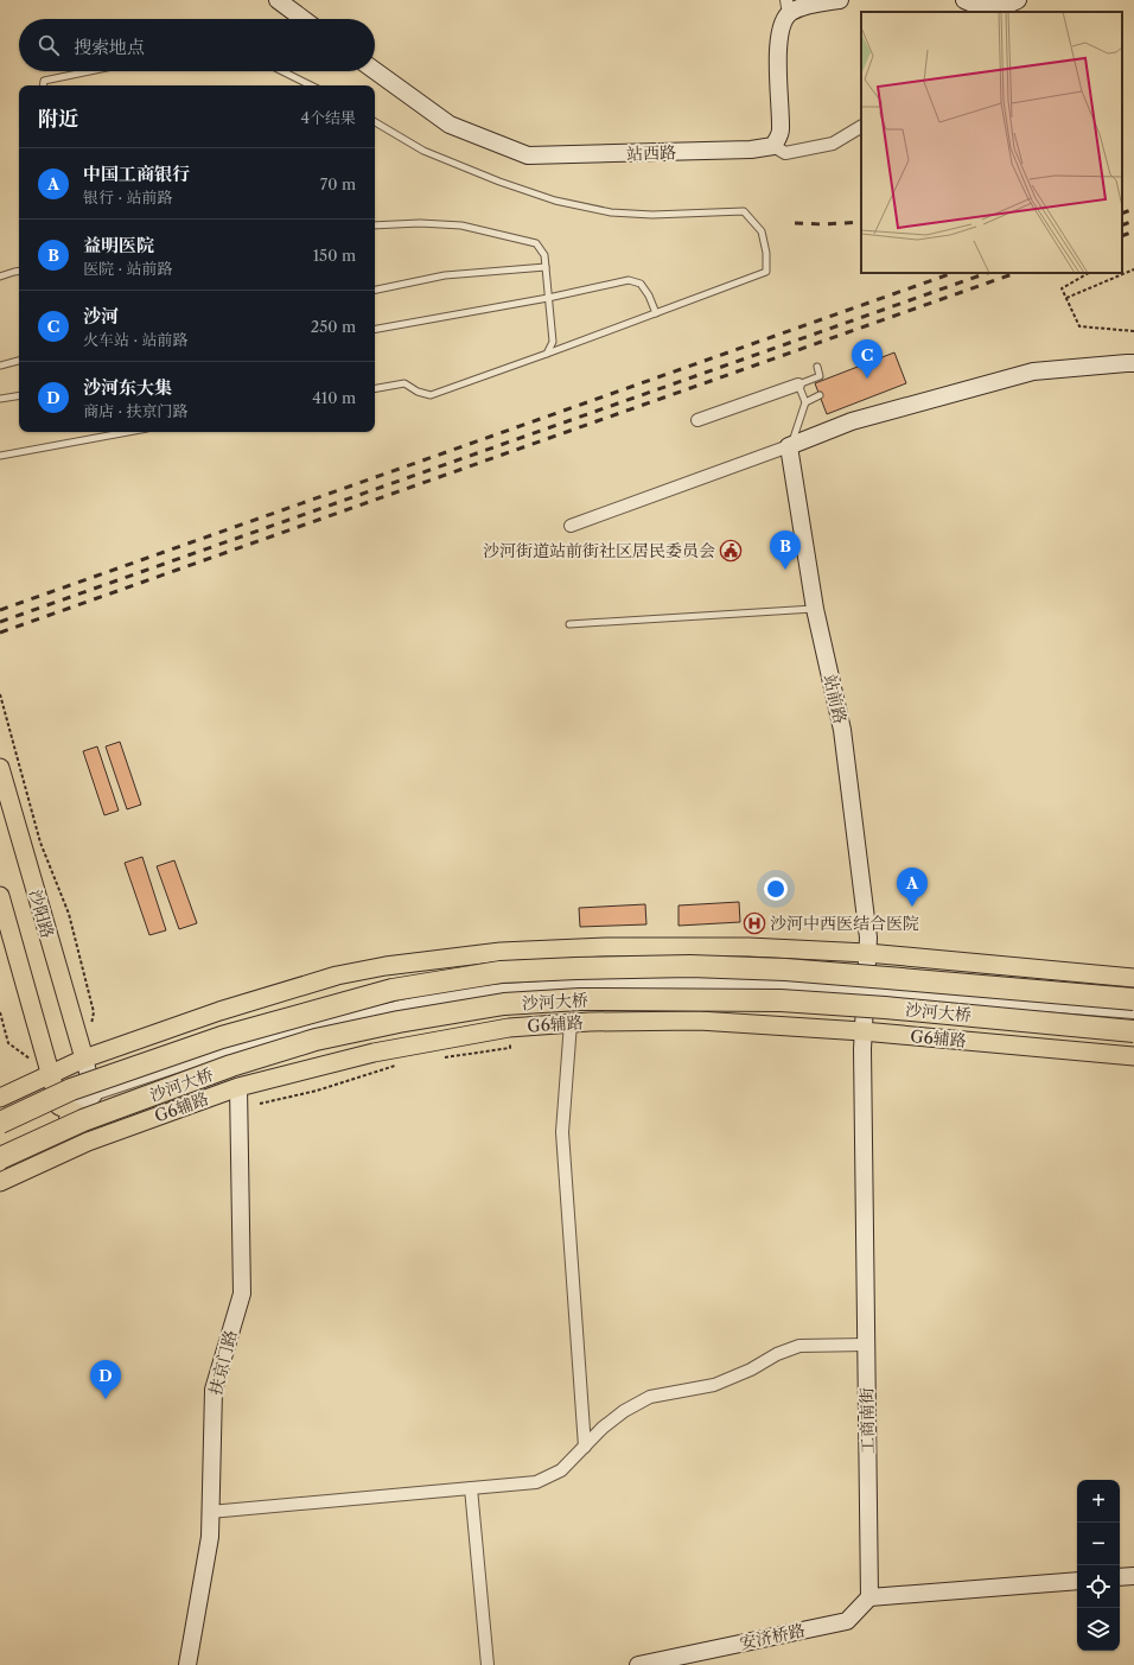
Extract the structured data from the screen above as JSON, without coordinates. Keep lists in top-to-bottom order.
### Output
{
  "streets": {
    "highway": ["沙河大桥"],
    "main road": ["沙阳路", "G6辅路"],
    "street": [
      "站西路",
      "站前路",
      "扶京门路",
      "工商南街",
      "安济桥路"
    ]
  },
  "crossings": [
    ["站前路", "工商南街"],
    ["G6辅路", "扶京门路"],
    ["G6辅路", "工商南街"],
    ["工商南街", "安济桥路"]
  ],
  "places": {
    "public building": ["沙河街道站前街社区居民委员会"],
    "hospital": ["沙河中西医结合医院"]
  },
  "page": {
    "search": "搜索地点",
    "heading": ["附近", "4个结果"],
    "list": [
      {
        "mark": "A",
        "name": "中国工商银行",
        "note": "银行 · 站前路",
        "value": "70 m"
      },
      {
        "mark": "B",
        "name": "益明医院",
        "note": "医院 · 站前路",
        "value": "150 m"
      },
      {
        "mark": "C",
        "name": "沙河",
        "note": "火车站 · 站前路",
        "value": "250 m"
      },
      {
        "mark": "D",
        "name": "沙河东大集",
        "note": "商店 · 扶京门路",
        "value": "410 m"
      }
    ],
    "pins": [
      "C",
      "B",
      "A",
      "D"
    ],
    "map_buttons": ["+", "−"]
  }
}
